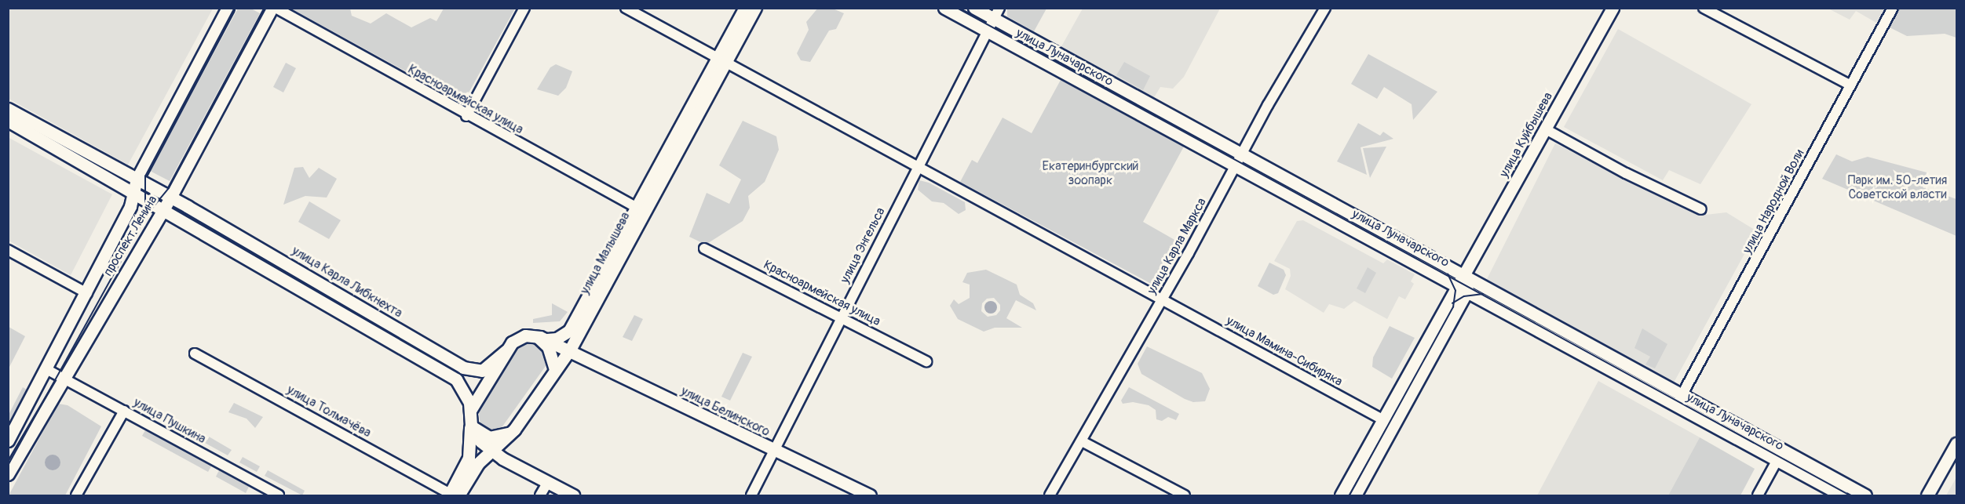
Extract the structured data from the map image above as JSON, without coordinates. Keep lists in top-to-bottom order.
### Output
{
  "streets": {
    "main road": [
      "улица Луначарского",
      "улица Куйбышева",
      "проспект Ленина",
      "улица Малышева",
      "улица Карла Либкнехта",
      "улица Белинского"
    ],
    "street": [
      "Красноармейская улица",
      "улица Народной Воли",
      "улица Энгельса",
      "улица Карла Маркса",
      "улица Мамина-Сибиряка",
      "улица Толмачёва",
      "улица Пушкина"
    ]
  },
  "crossings": [
    ["улица Луначарского", "улица Куйбышева"],
    ["улица Луначарского", "улица Народной Воли"],
    ["улица Луначарского", "улица Энгельса"],
    ["улица Луначарского", "улица Карла Маркса"],
    ["Красноармейская улица", "улица Энгельса"],
    ["Красноармейская улица", "улица Малышева"],
    ["улица Куйбышева", "улица Мамина-Сибиряка"],
    ["проспект Ленина", "улица Карла Либкнехта"],
    ["проспект Ленина", "улица Пушкина"],
    ["улица Энгельса", "улица Мамина-Сибиряка"],
    ["улица Энгельса", "улица Белинского"],
    ["улица Карла Маркса", "улица Мамина-Сибиряка"],
    ["улица Малышева", "улица Мамина-Сибиряка"],
    ["улица Малышева", "улица Толмачёва"],
    ["улица Малышева", "улица Белинского"]
  ],
  "parks": ["Екатеринбургский зоопарк", "Парк им. 50-летия Советской власти"]
}
